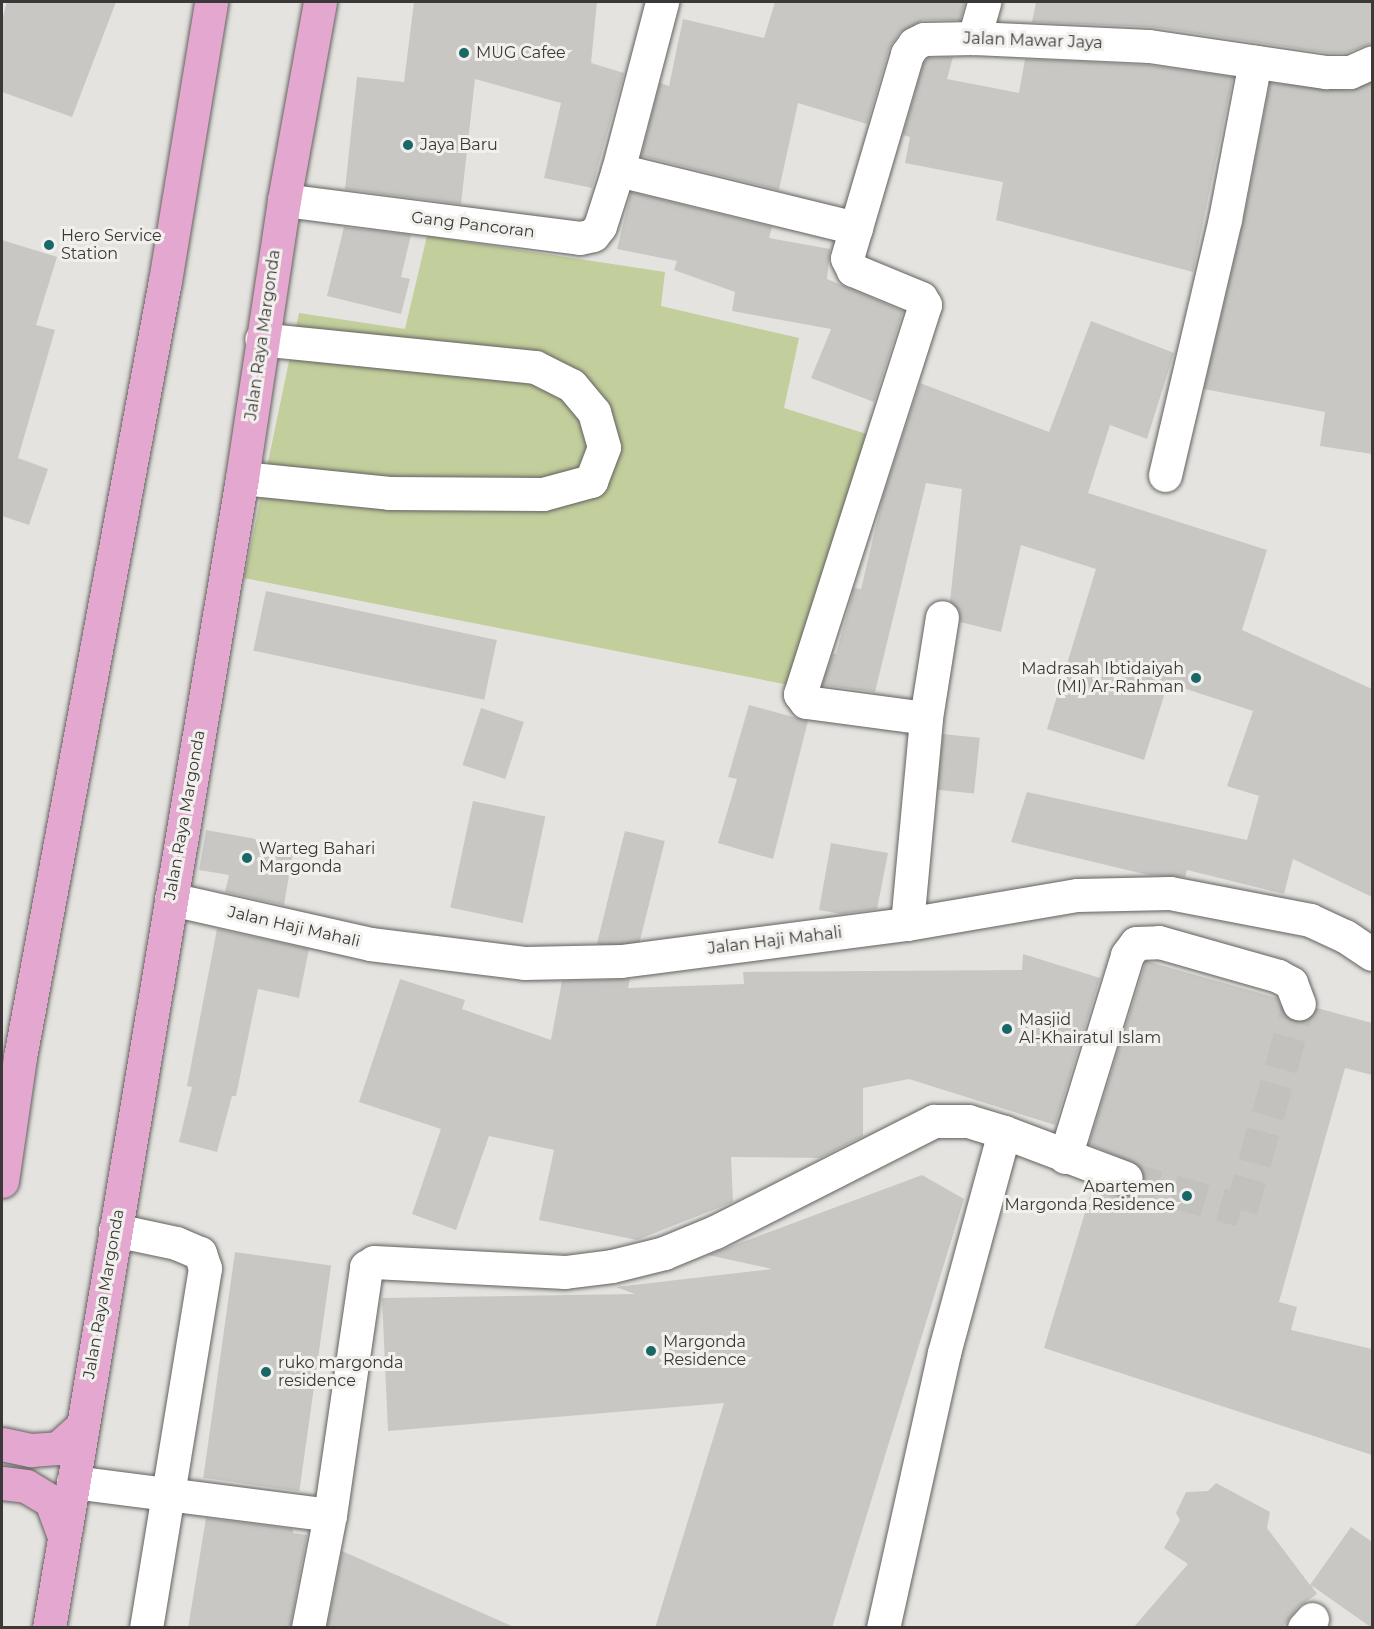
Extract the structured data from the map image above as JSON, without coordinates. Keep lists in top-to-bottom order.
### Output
{
  "streets": {
    "main road": ["Jalan Raya Margonda"],
    "street": ["Jalan Mawar Jaya", "Gang Pancoran", "Jalan Haji Mahali"]
  },
  "crossings": [
    ["Gang Pancoran", "Jalan Raya Margonda"],
    ["Jalan Raya Margonda", "Jalan Haji Mahali"]
  ],
  "places": [
    "MUG Cafee",
    "Jaya Baru",
    "Hero Service Station",
    "Madrasah Ibtidaiyah (MI) Ar-Rahman",
    "Warteg Bahari Margonda",
    "Masjid Al-Khairatul Islam",
    "Apartemen Margonda Residence",
    "Margonda Residence",
    "ruko margonda residence"
  ]
}
